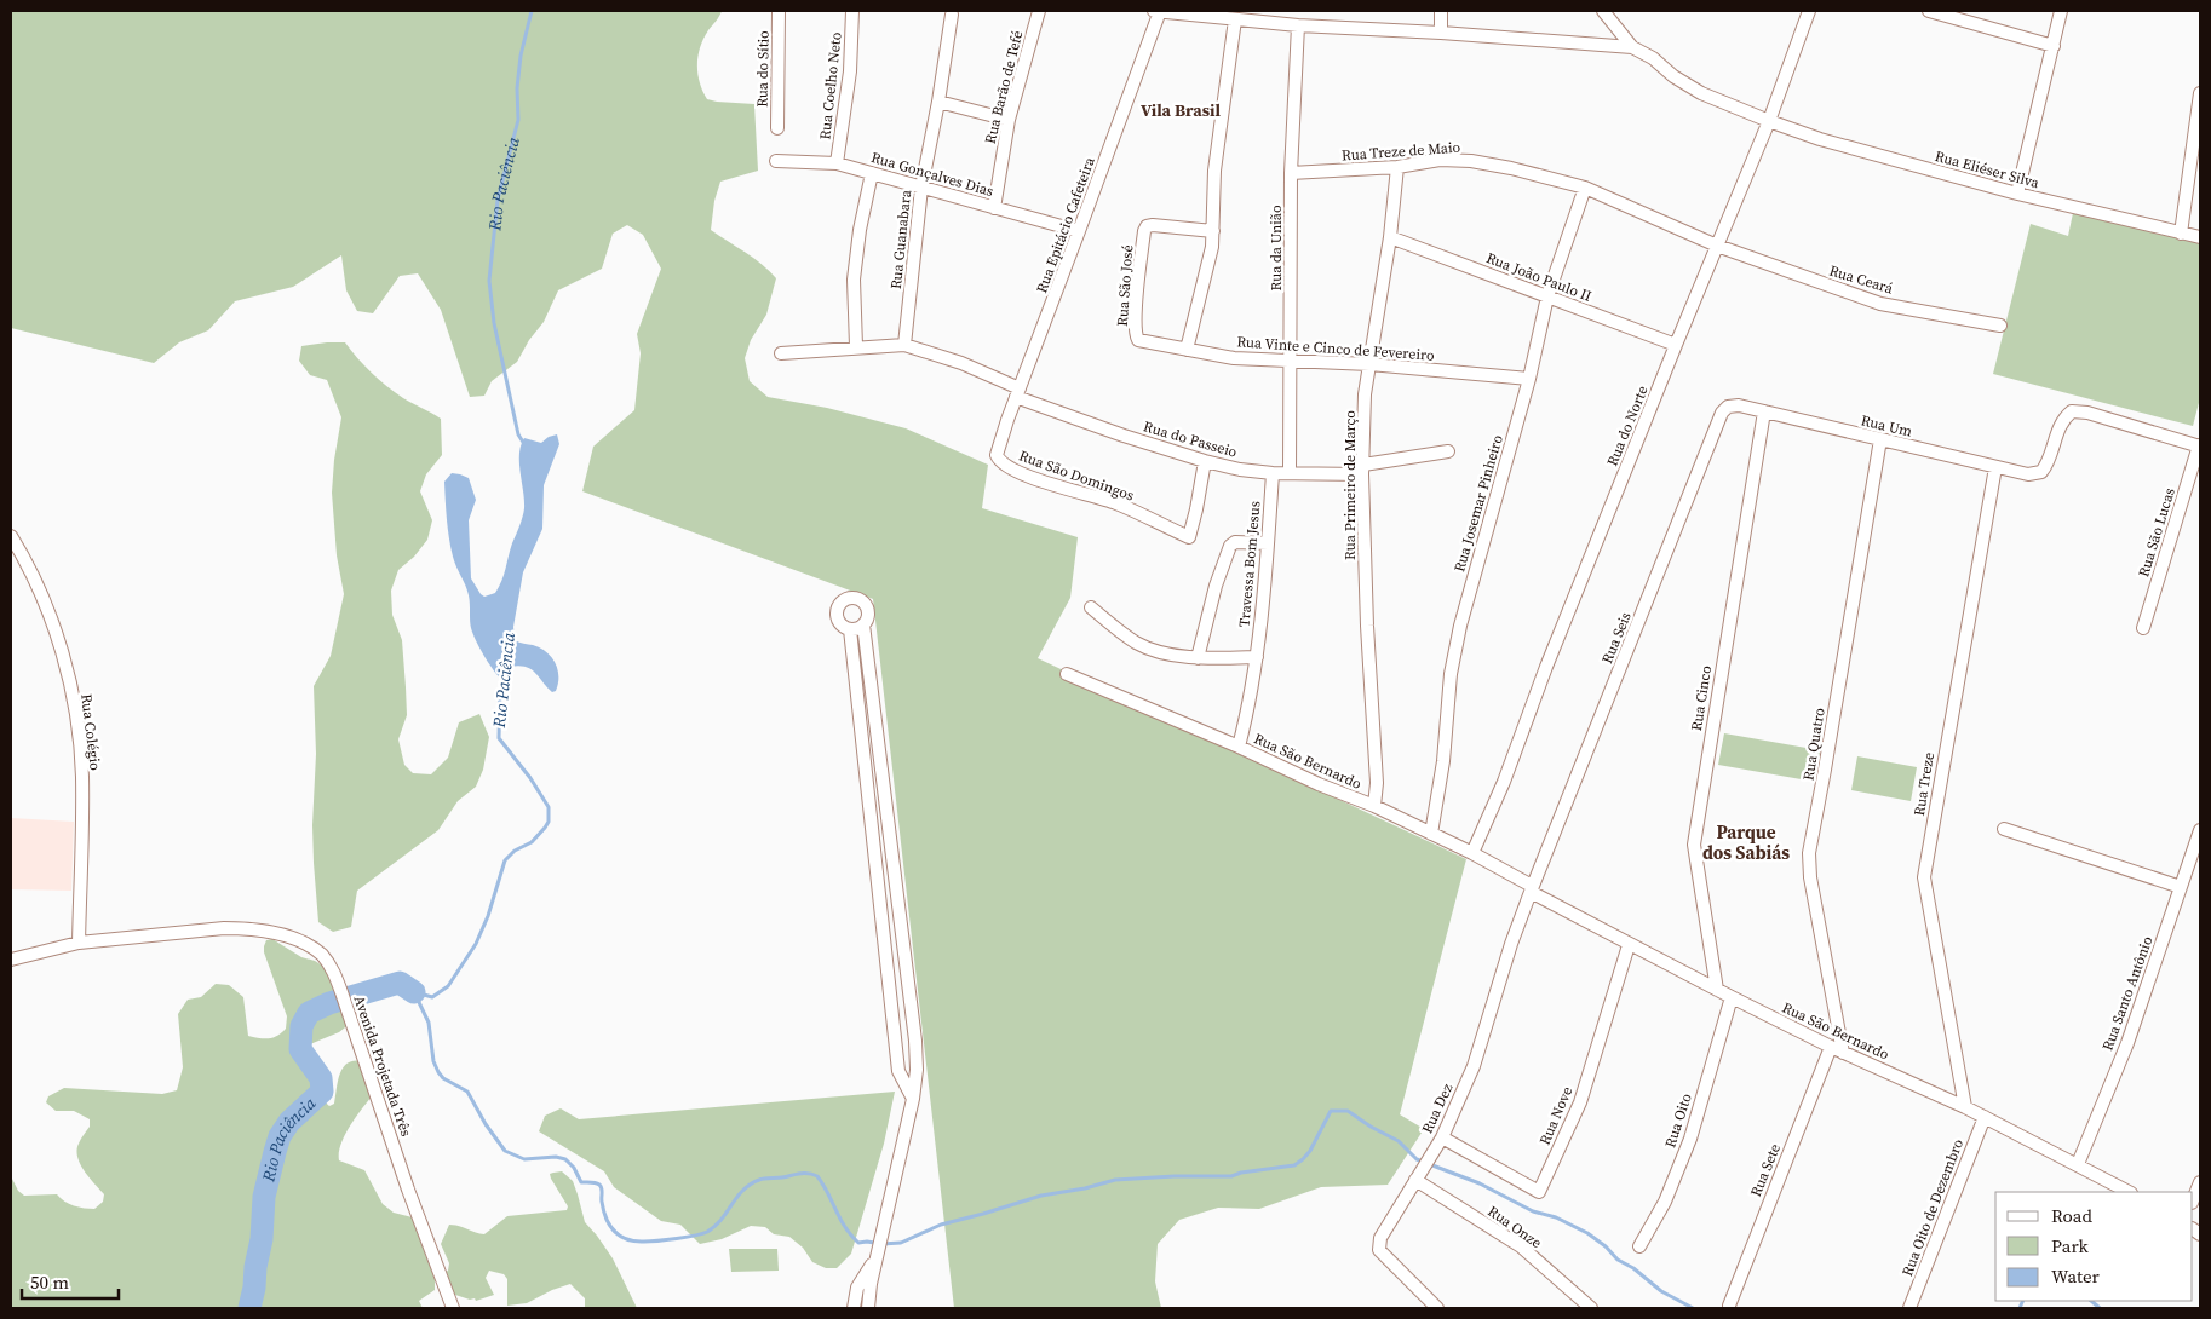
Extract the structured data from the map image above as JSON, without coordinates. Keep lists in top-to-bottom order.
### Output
{
  "streets": {
    "street": [
      "Rua do Sítio",
      "Rua Coelho Neto",
      "Rua Barão de Tefé",
      "Rua Treze de Maio",
      "Rua Eliéser Silva",
      "Rua Gonçalves Dias",
      "Rua Epitácio Cafeteira",
      "Rua Guanabara",
      "Rua da União",
      "Rua João Paulo II",
      "Rua Ceará",
      "Rua São José",
      "Rua Vinte e Cinco de Fevereiro",
      "Rua do Norte",
      "Rua Um",
      "Rua do Passeio",
      "Rua São Domingos",
      "Rua Primeiro de Março",
      "Rua Josemar Pinheiro",
      "Rua São Lucas",
      "Travessa Bom Jesus",
      "Rua Seis",
      "Rua Cinco",
      "Rua Colégio",
      "Rua Quatro",
      "Rua São Bernardo",
      "Rua Treze",
      "Rua Santo Antônio",
      "Avenida Projetada Três",
      "Rua Dez",
      "Rua Nove",
      "Rua Oito",
      "Rua Sete",
      "Rua Oito de Dezembro",
      "Rua Onze"
    ]
  },
  "crossings": [
    ["Rua Coelho Neto", "Rua Gonçalves Dias"],
    ["Rua Barão de Tefé", "Rua Gonçalves Dias"],
    ["Rua Treze de Maio", "Rua da União"],
    ["Rua Treze de Maio", "Rua Ceará"],
    ["Rua Treze de Maio", "Rua do Norte"],
    ["Rua Treze de Maio", "Rua Primeiro de Março"],
    ["Rua Treze de Maio", "Rua Josemar Pinheiro"],
    ["Rua Eliéser Silva", "Rua do Norte"],
    ["Rua Gonçalves Dias", "Rua Epitácio Cafeteira"],
    ["Rua Gonçalves Dias", "Rua Guanabara"],
    ["Rua Epitácio Cafeteira", "Rua do Passeio"],
    ["Rua Epitácio Cafeteira", "Rua São Domingos"],
    ["Rua Guanabara", "Rua do Passeio"],
    ["Rua da União", "Rua Vinte e Cinco de Fevereiro"],
    ["Rua da União", "Rua do Passeio"],
    ["Rua João Paulo II", "Rua do Norte"],
    ["Rua João Paulo II", "Rua Primeiro de Março"],
    ["Rua João Paulo II", "Rua Josemar Pinheiro"],
    ["Rua Ceará", "Rua do Norte"],
    ["Rua São José", "Rua Vinte e Cinco de Fevereiro"],
    ["Rua Vinte e Cinco de Fevereiro", "Rua Primeiro de Março"],
    ["Rua Vinte e Cinco de Fevereiro", "Rua Josemar Pinheiro"],
    ["Rua do Norte", "Rua São Bernardo"],
    ["Rua Um", "Rua São Lucas"],
    ["Rua Um", "Rua Seis"],
    ["Rua Um", "Rua Cinco"],
    ["Rua Um", "Rua Quatro"],
    ["Rua Um", "Rua Treze"],
    ["Rua do Passeio", "Rua São Domingos"],
    ["Rua do Passeio", "Rua Primeiro de Março"],
    ["Rua do Passeio", "Travessa Bom Jesus"],
    ["Rua Primeiro de Março", "Rua São Bernardo"],
    ["Rua Josemar Pinheiro", "Rua São Bernardo"],
    ["Travessa Bom Jesus", "Rua São Bernardo"],
    ["Rua Seis", "Rua São Bernardo"],
    ["Rua Seis", "Rua Dez"],
    ["Rua Cinco", "Rua São Bernardo"],
    ["Rua Colégio", "Avenida Projetada Três"],
    ["Rua Quatro", "Rua São Bernardo"],
    ["Rua Quatro", "Rua Sete"],
    ["Rua São Bernardo", "Rua Treze"],
    ["Rua São Bernardo", "Rua Santo Antônio"],
    ["Rua São Bernardo", "Rua Dez"],
    ["Rua São Bernardo", "Rua Nove"],
    ["Rua São Bernardo", "Rua Oito"],
    ["Rua São Bernardo", "Rua Sete"],
    ["Rua São Bernardo", "Rua Oito de Dezembro"],
    ["Rua Dez", "Rua Nove"],
    ["Rua Dez", "Rua Onze"]
  ],
  "districts": ["Vila Brasil", "Parque dos Sabiás"],
  "water": ["Rio Paciência"],
  "legend": ["Road", "Park", "Water"],
  "scale_bar": "50 m"
}
